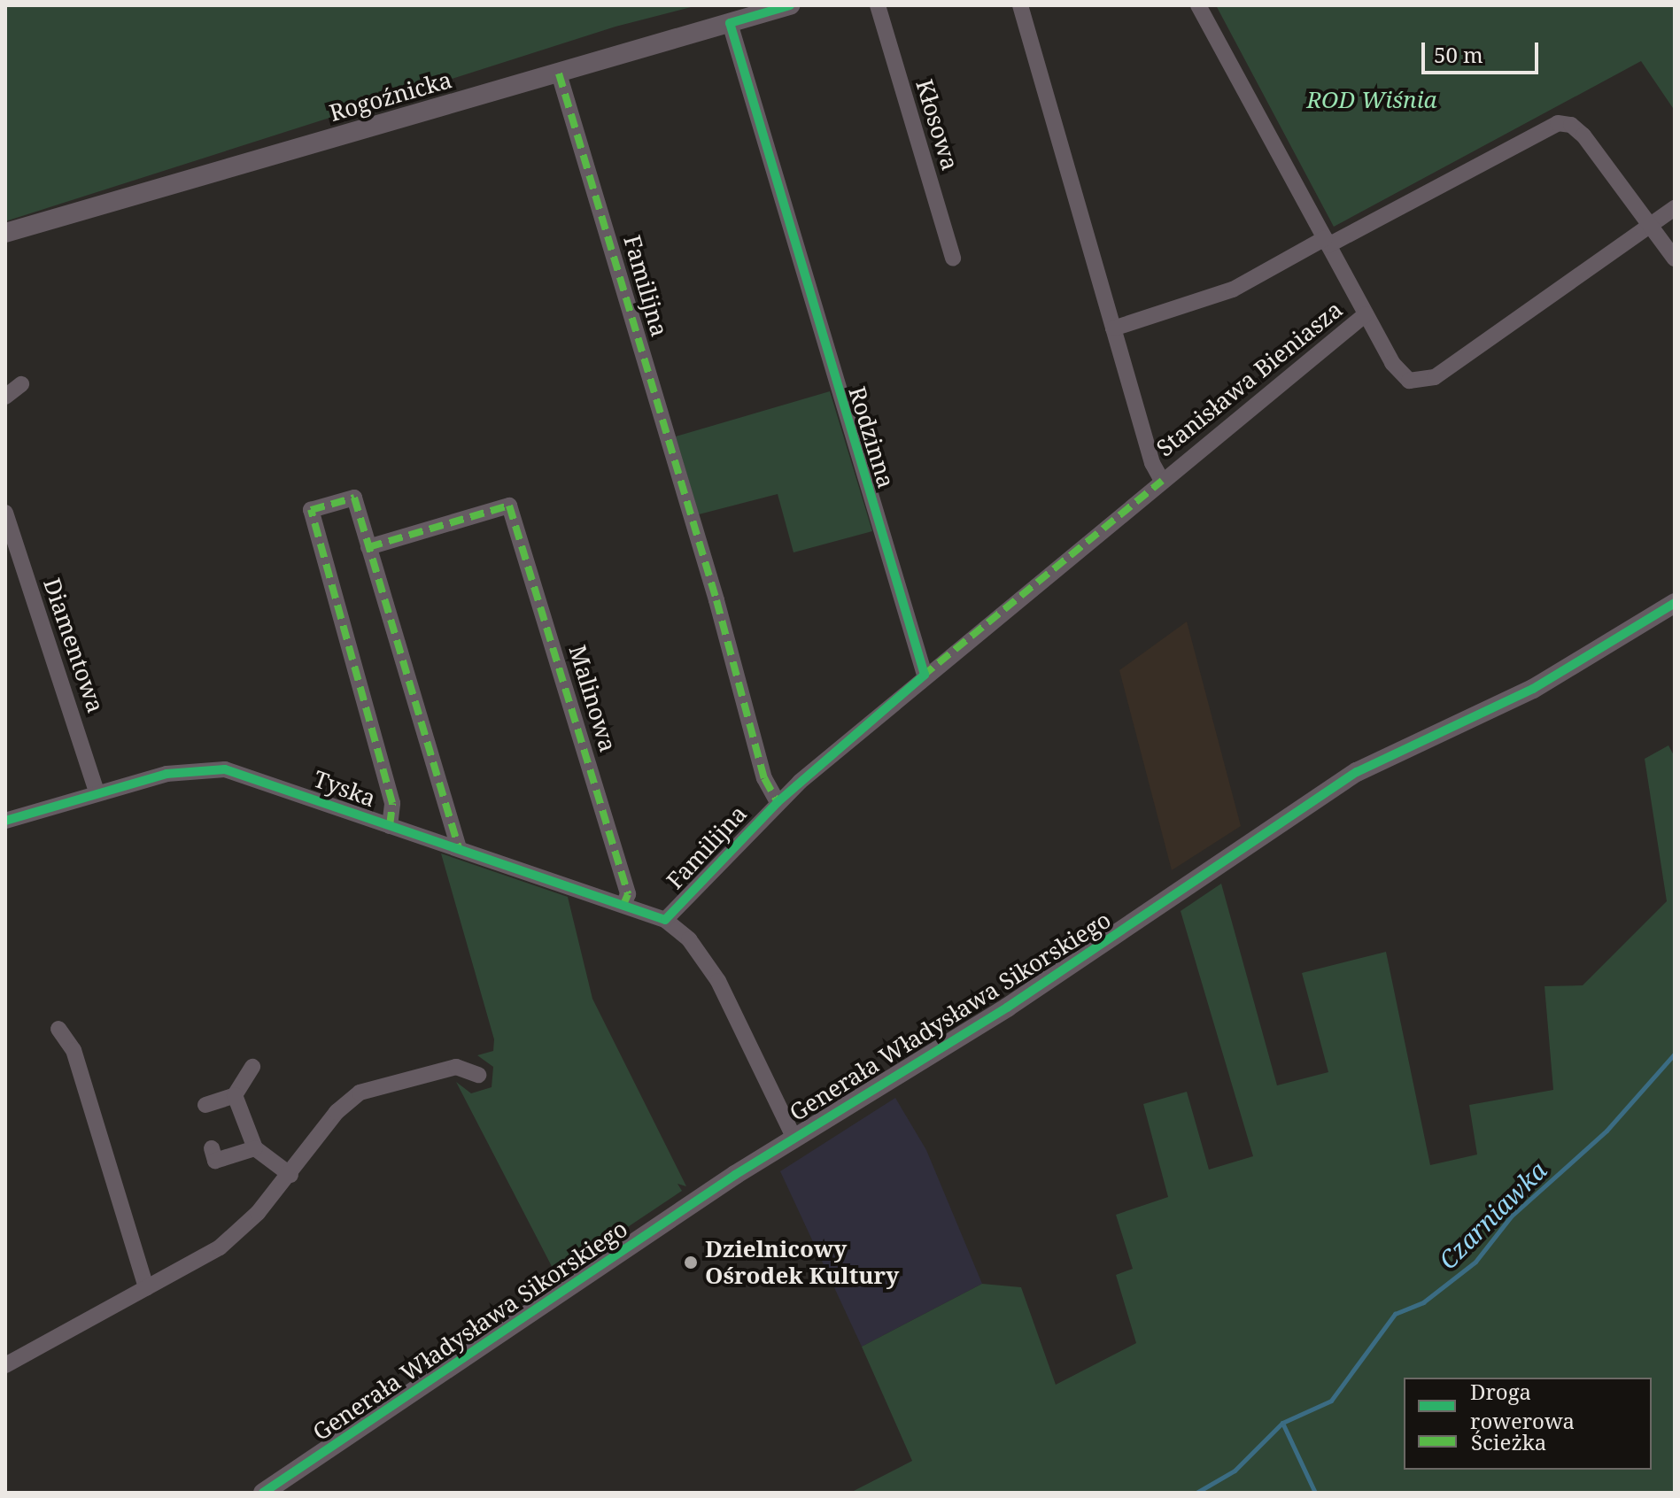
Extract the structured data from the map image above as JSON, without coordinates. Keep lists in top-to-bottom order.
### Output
{
  "streets": {
    "street": [
      "Rogoźnicka",
      "Kłosowa",
      "Familijna",
      "Stanisława Bieniasza",
      "Rodzinna",
      "Diamentowa",
      "Malinowa",
      "Tyska",
      "Generała Władysława Sikorskiego"
    ]
  },
  "crossings": [
    ["Rogoźnicka", "Familijna"],
    ["Rogoźnicka", "Rodzinna"],
    ["Familijna", "Tyska"],
    ["Stanisława Bieniasza", "Rodzinna"],
    ["Diamentowa", "Tyska"],
    ["Malinowa", "Tyska"],
    ["Tyska", "Generała Władysława Sikorskiego"]
  ],
  "water": ["Czarniawka"],
  "parks": ["ROD Wiśnia"],
  "places": ["Dzielnicowy Ośrodek Kultury"],
  "legend": ["Droga rowerowa", "Ścieżka"],
  "scale_bar": "50 m"
}
